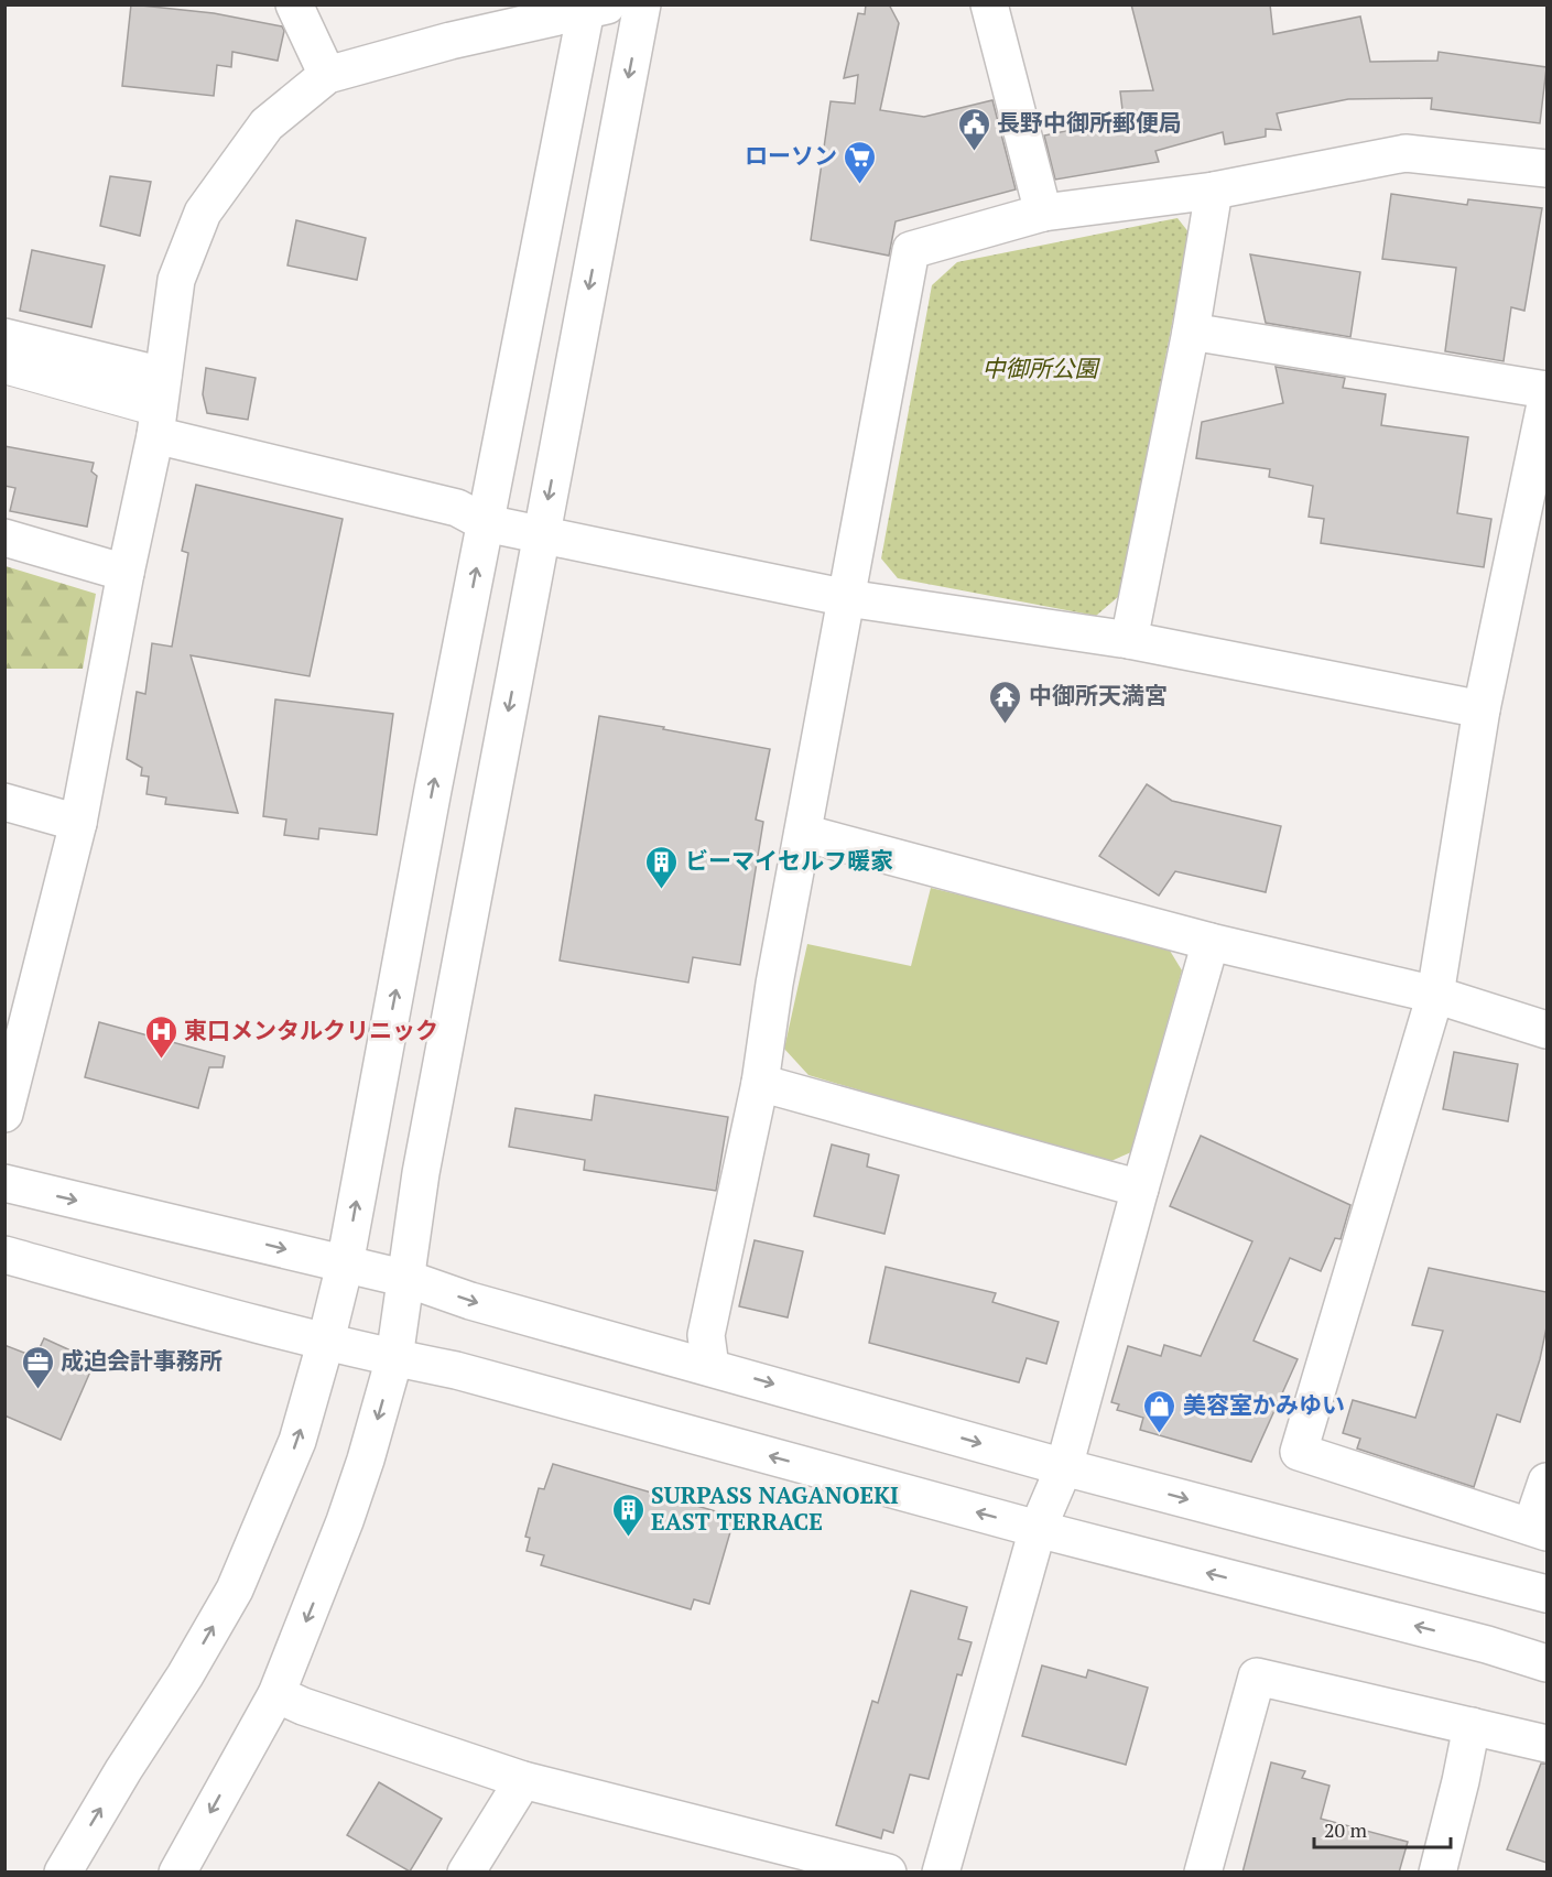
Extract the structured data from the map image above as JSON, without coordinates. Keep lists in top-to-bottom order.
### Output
{
  "parks": ["中御所公園"],
  "places": {
    "public building": ["長野中御所郵便局"],
    "supermarket": ["ローソン"],
    "temple": ["中御所天満宮"],
    "building": ["ビーマイセルフ暖家", "SURPASS NAGANOEKI EAST TERRACE"],
    "hospital": ["東口メンタルクリニック"],
    "office": ["成迫会計事務所"],
    "shop": ["美容室かみゆい"]
  },
  "scale_bar": "20 m"
}
